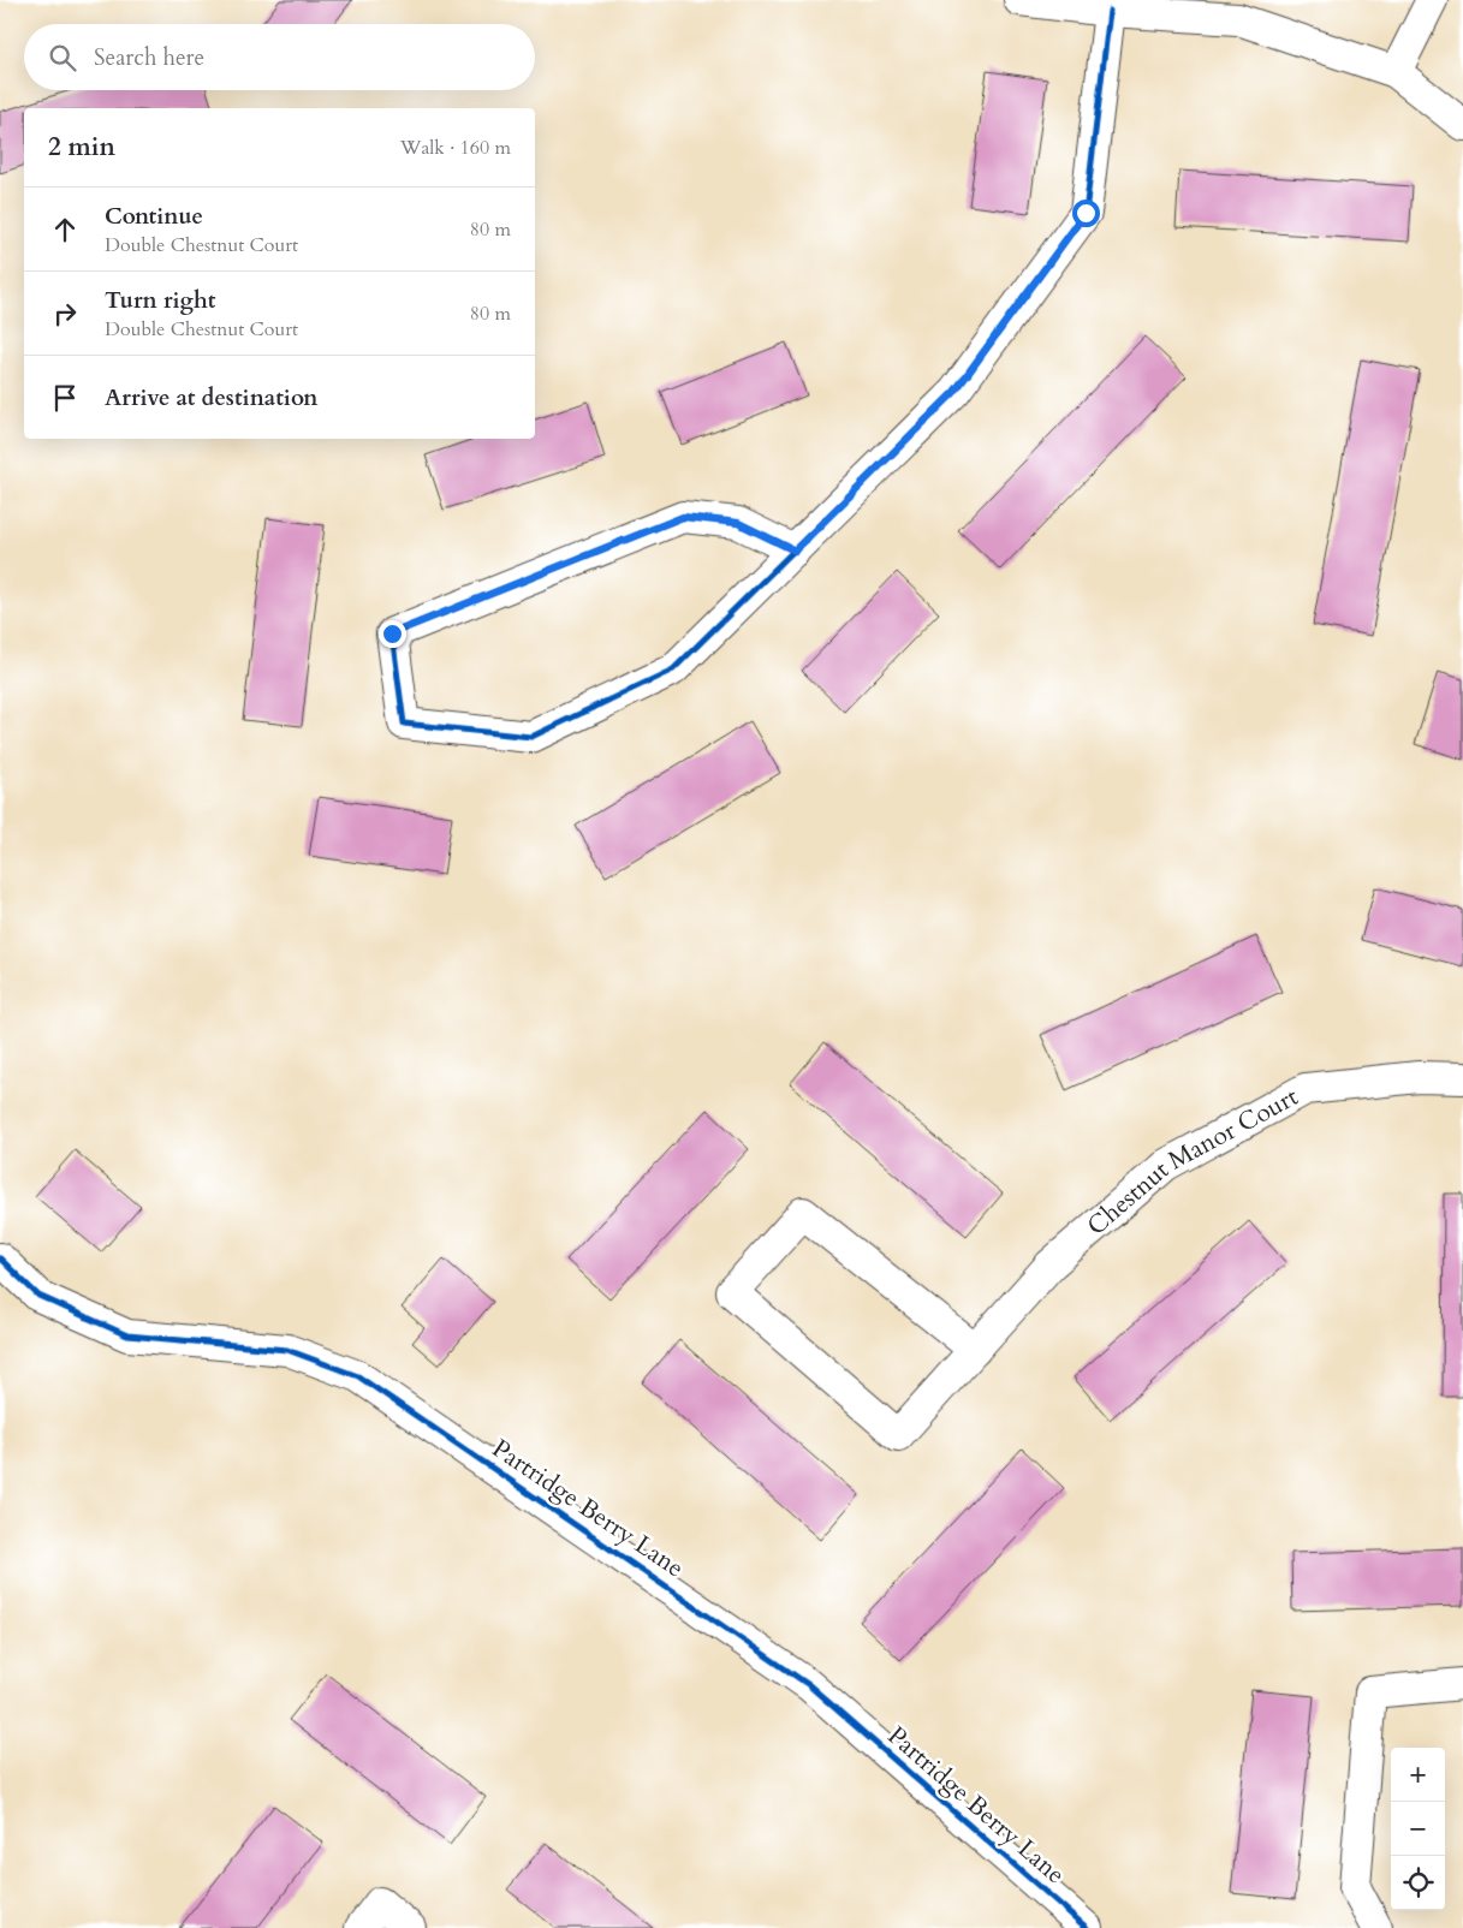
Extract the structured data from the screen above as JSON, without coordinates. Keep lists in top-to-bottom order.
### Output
{
  "streets": {
    "street": ["Chestnut Manor Court", "Partridge Berry Lane"]
  },
  "page": {
    "search": "Search here",
    "heading": ["2 min", "Walk · 160 m"],
    "list": [
      ["Continue", "Double Chestnut Court", "80 m"],
      ["Turn right", "Double Chestnut Court", "80 m"],
      "Arrive at destination"
    ],
    "map_buttons": ["+", "−"]
  }
}
